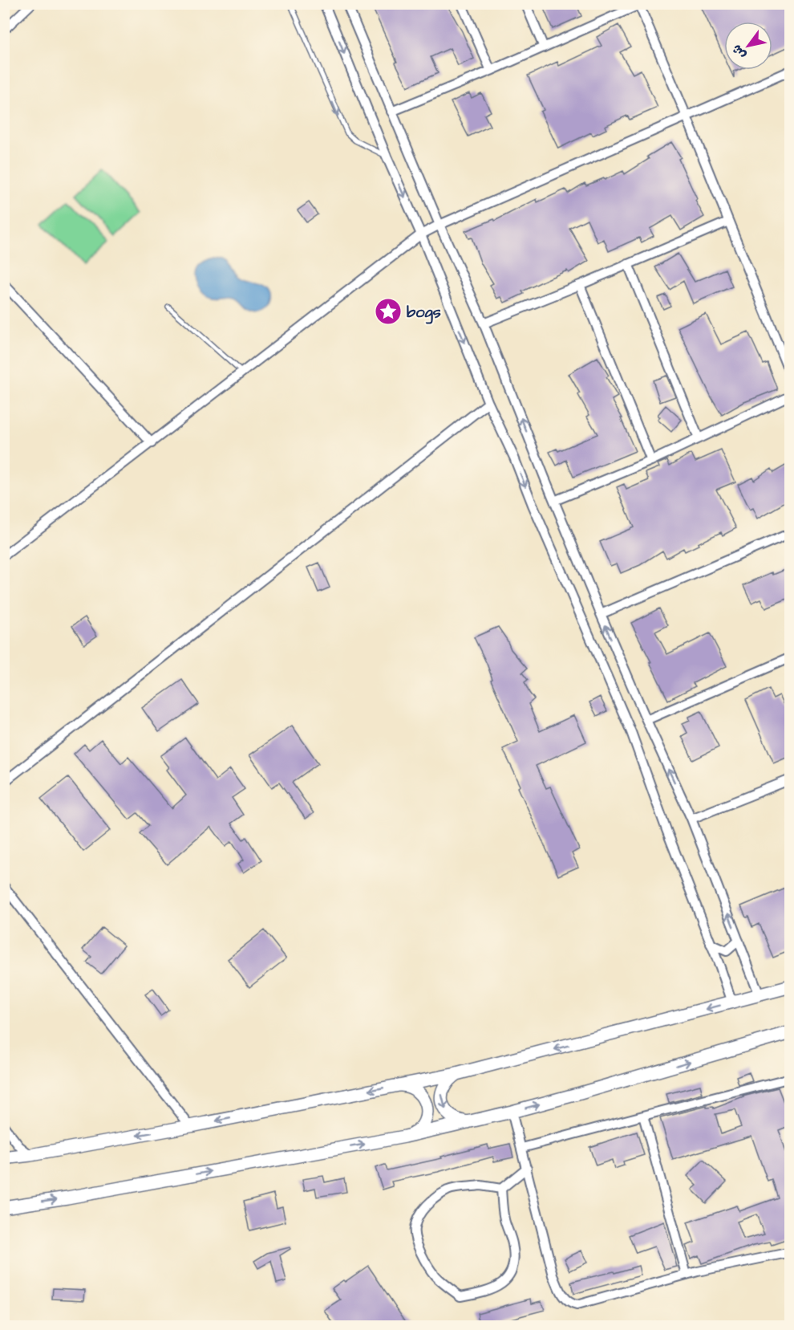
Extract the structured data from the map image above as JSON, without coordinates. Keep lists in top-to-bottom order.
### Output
{
  "places": {
    "place": ["bogs"]
  },
  "north": "bottom left"
}
